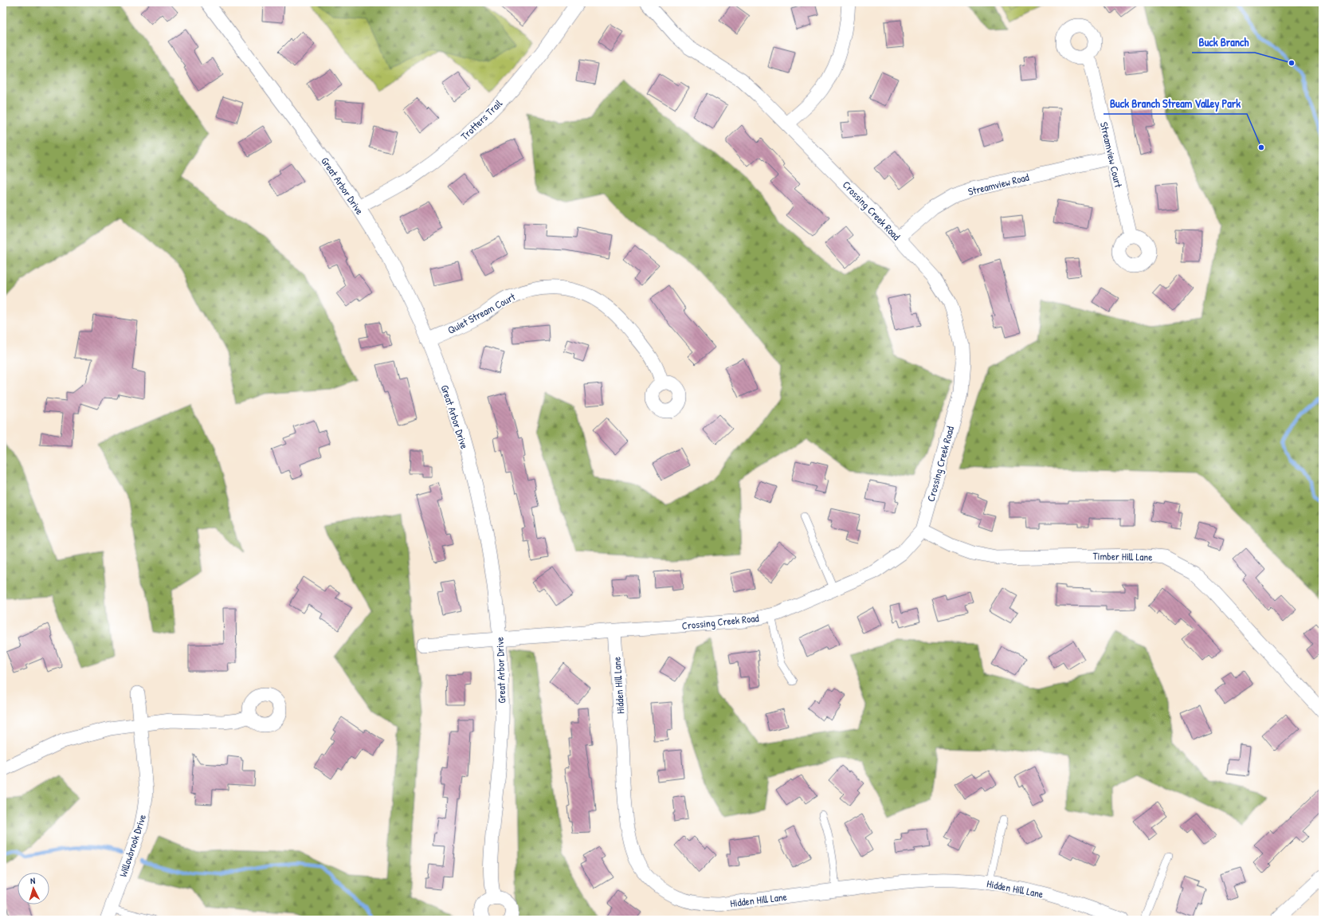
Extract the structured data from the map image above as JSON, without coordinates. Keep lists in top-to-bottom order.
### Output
{
  "streets": {
    "street": [
      "Trotters Trail",
      "Streamview Court",
      "Streamview Road",
      "Great Arbor Drive",
      "Crossing Creek Road",
      "Quiet Stream Court",
      "Timber Hill Lane",
      "Hidden Hill Lane",
      "Willowbrook Drive"
    ]
  },
  "crossings": [
    ["Trotters Trail", "Great Arbor Drive"],
    ["Streamview Court", "Streamview Road"],
    ["Streamview Road", "Crossing Creek Road"],
    ["Great Arbor Drive", "Crossing Creek Road"],
    ["Great Arbor Drive", "Quiet Stream Court"],
    ["Crossing Creek Road", "Timber Hill Lane"],
    ["Crossing Creek Road", "Hidden Hill Lane"]
  ],
  "places": ["Buck Branch", "Buck Branch Stream Valley Park"],
  "north": "top"
}
